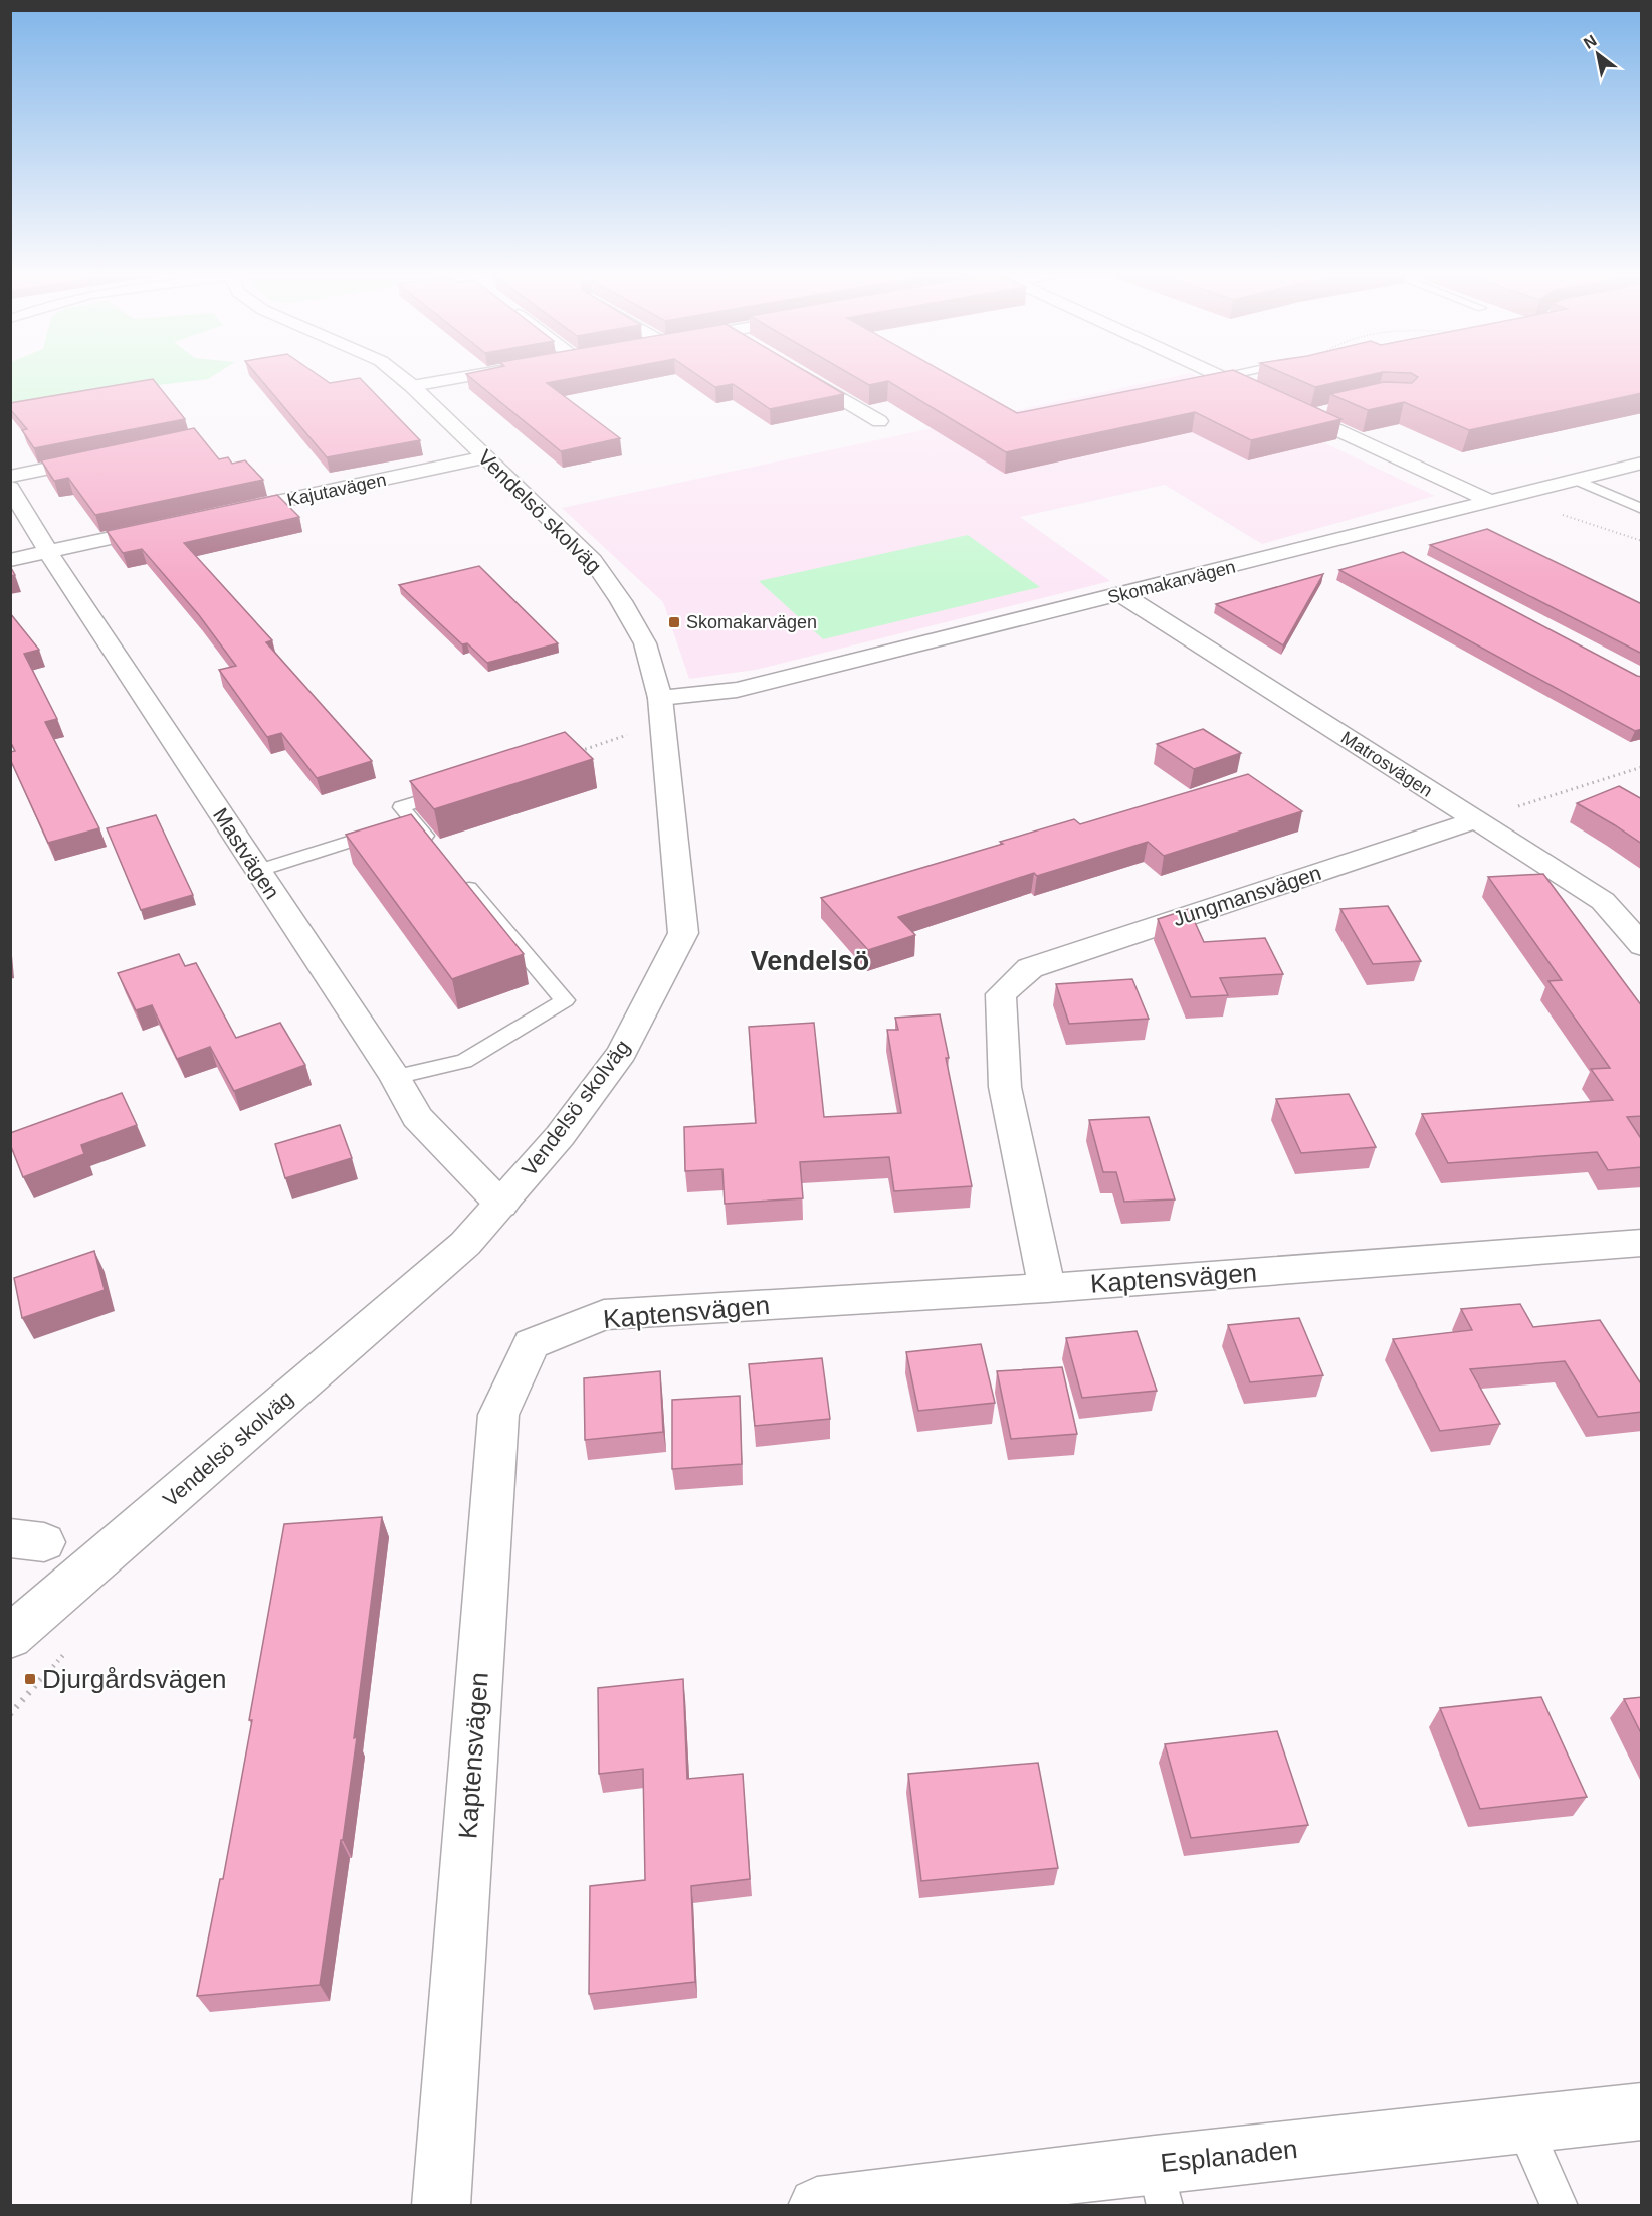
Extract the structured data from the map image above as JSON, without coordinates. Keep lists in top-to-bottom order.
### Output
{
  "streets": {
    "street": [
      "Kajutavägen",
      "Vendelsö skolväg",
      "Skomakarvägen",
      "Matrosvägen",
      "Mastvägen",
      "Jungmansvägen",
      "Kaptensvägen",
      "Esplanaden"
    ]
  },
  "crossings": [
    ["Kajutavägen", "Vendelsö skolväg"],
    ["Vendelsö skolväg", "Skomakarvägen"],
    ["Vendelsö skolväg", "Mastvägen"],
    ["Skomakarvägen", "Matrosvägen"],
    ["Matrosvägen", "Jungmansvägen"],
    ["Jungmansvägen", "Kaptensvägen"]
  ],
  "districts": ["Vendelsö"],
  "places": {
    "transit": ["Skomakarvägen", "Djurgårdsvägen"]
  },
  "north": "top left"
}
